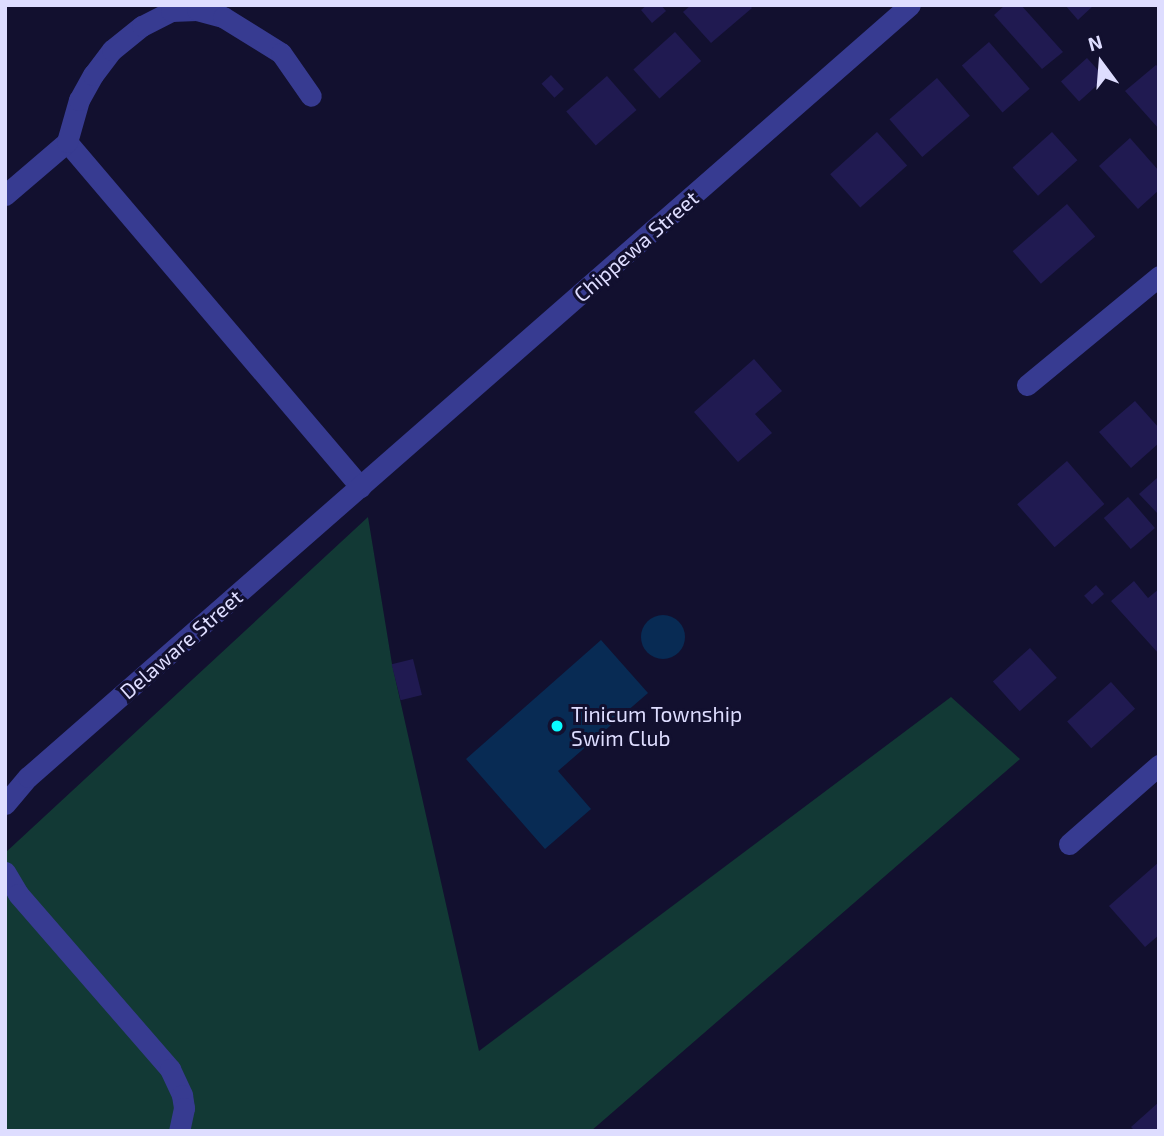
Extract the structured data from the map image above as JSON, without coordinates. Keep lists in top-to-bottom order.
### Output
{
  "streets": {
    "street": ["Chippewa Street", "Delaware Street"]
  },
  "crossings": [
    ["Chippewa Street", "Delaware Street"]
  ],
  "places": ["Tinicum Township Swim Club"],
  "north": "top"
}
